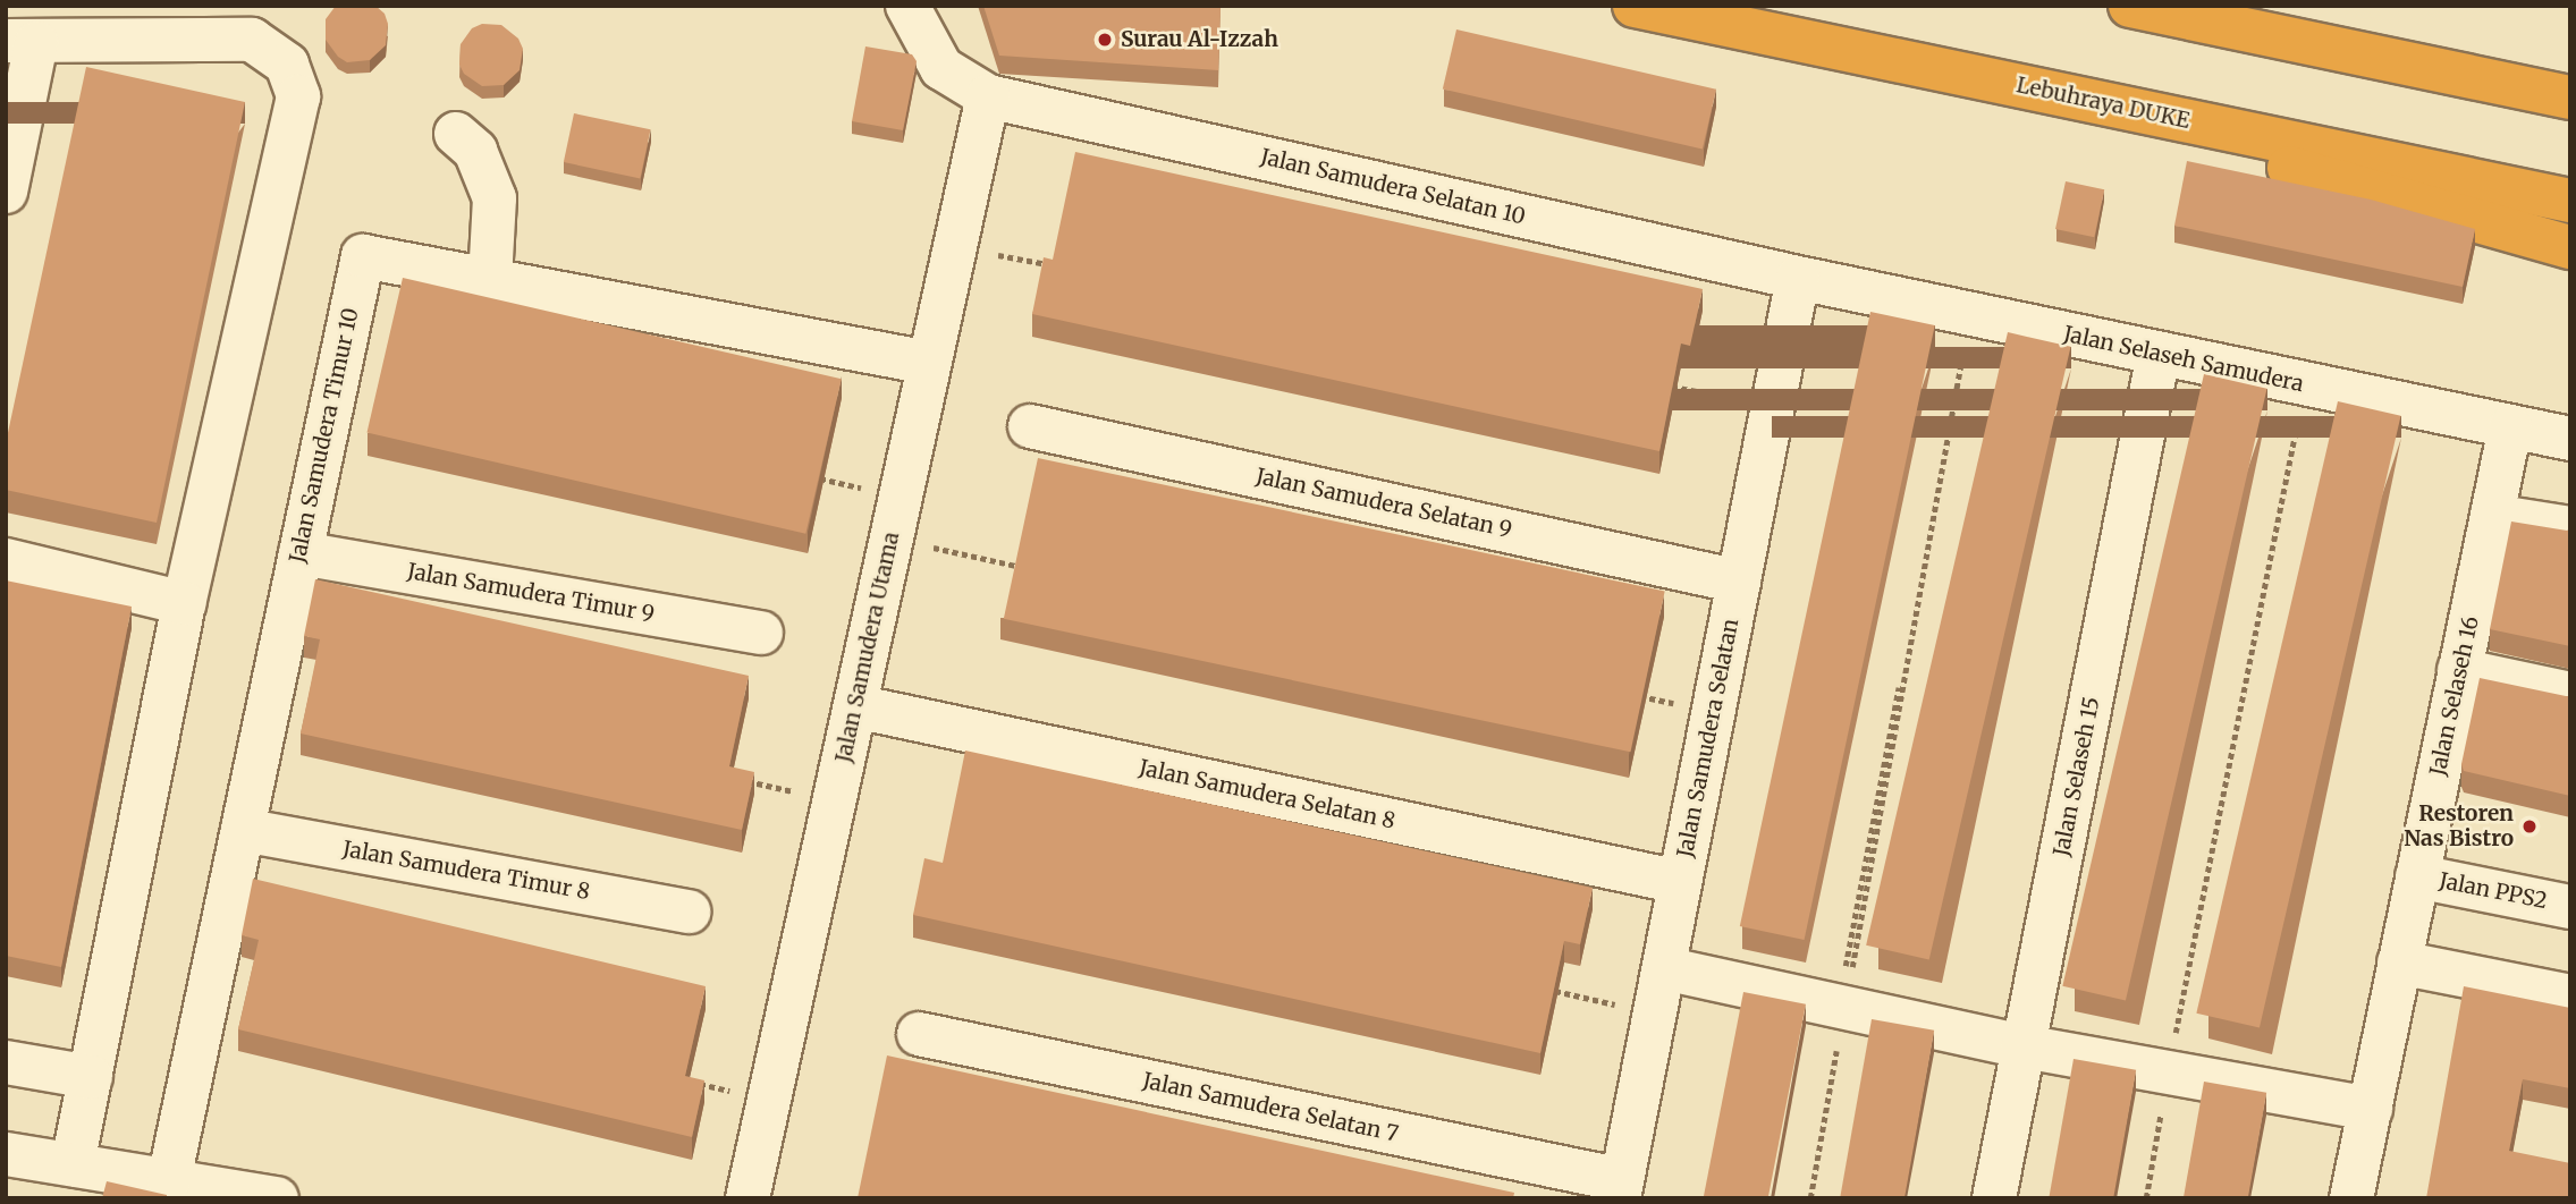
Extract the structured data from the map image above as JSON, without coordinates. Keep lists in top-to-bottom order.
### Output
{
  "streets": {
    "highway": ["Lebuhraya DUKE"],
    "street": [
      "Jalan Samudera Selatan 10",
      "Jalan Selaseh Samudera",
      "Jalan Samudera Timur 10",
      "Jalan Samudera Selatan 9",
      "Jalan Samudera Timur 9",
      "Jalan Samudera Utama",
      "Jalan Selaseh 16",
      "Jalan Samudera Selatan",
      "Jalan Selaseh 15",
      "Jalan Samudera Selatan 8",
      "Jalan Samudera Timur 8",
      "Jalan PPS2",
      "Jalan Samudera Selatan 7"
    ]
  },
  "crossings": [
    ["Jalan Samudera Selatan 10", "Jalan Selaseh Samudera"],
    ["Jalan Samudera Selatan 10", "Jalan Samudera Utama"],
    ["Jalan Samudera Selatan 10", "Jalan Samudera Selatan"],
    ["Jalan Selaseh Samudera", "Jalan Selaseh 16"],
    ["Jalan Selaseh Samudera", "Jalan Samudera Selatan"],
    ["Jalan Selaseh Samudera", "Jalan Selaseh 15"],
    ["Jalan Samudera Timur 10", "Jalan Samudera Timur 9"],
    ["Jalan Samudera Timur 10", "Jalan Samudera Utama"],
    ["Jalan Samudera Timur 10", "Jalan Samudera Timur 8"],
    ["Jalan Samudera Selatan 9", "Jalan Samudera Selatan"],
    ["Jalan Samudera Utama", "Jalan Samudera Selatan 8"],
    ["Jalan Selaseh 16", "Jalan PPS2"],
    ["Jalan Samudera Selatan", "Jalan Samudera Selatan 8"],
    ["Jalan Samudera Selatan", "Jalan Samudera Selatan 7"]
  ],
  "places": ["Surau Al-Izzah", "Restoren Nas Bistro"]
}
